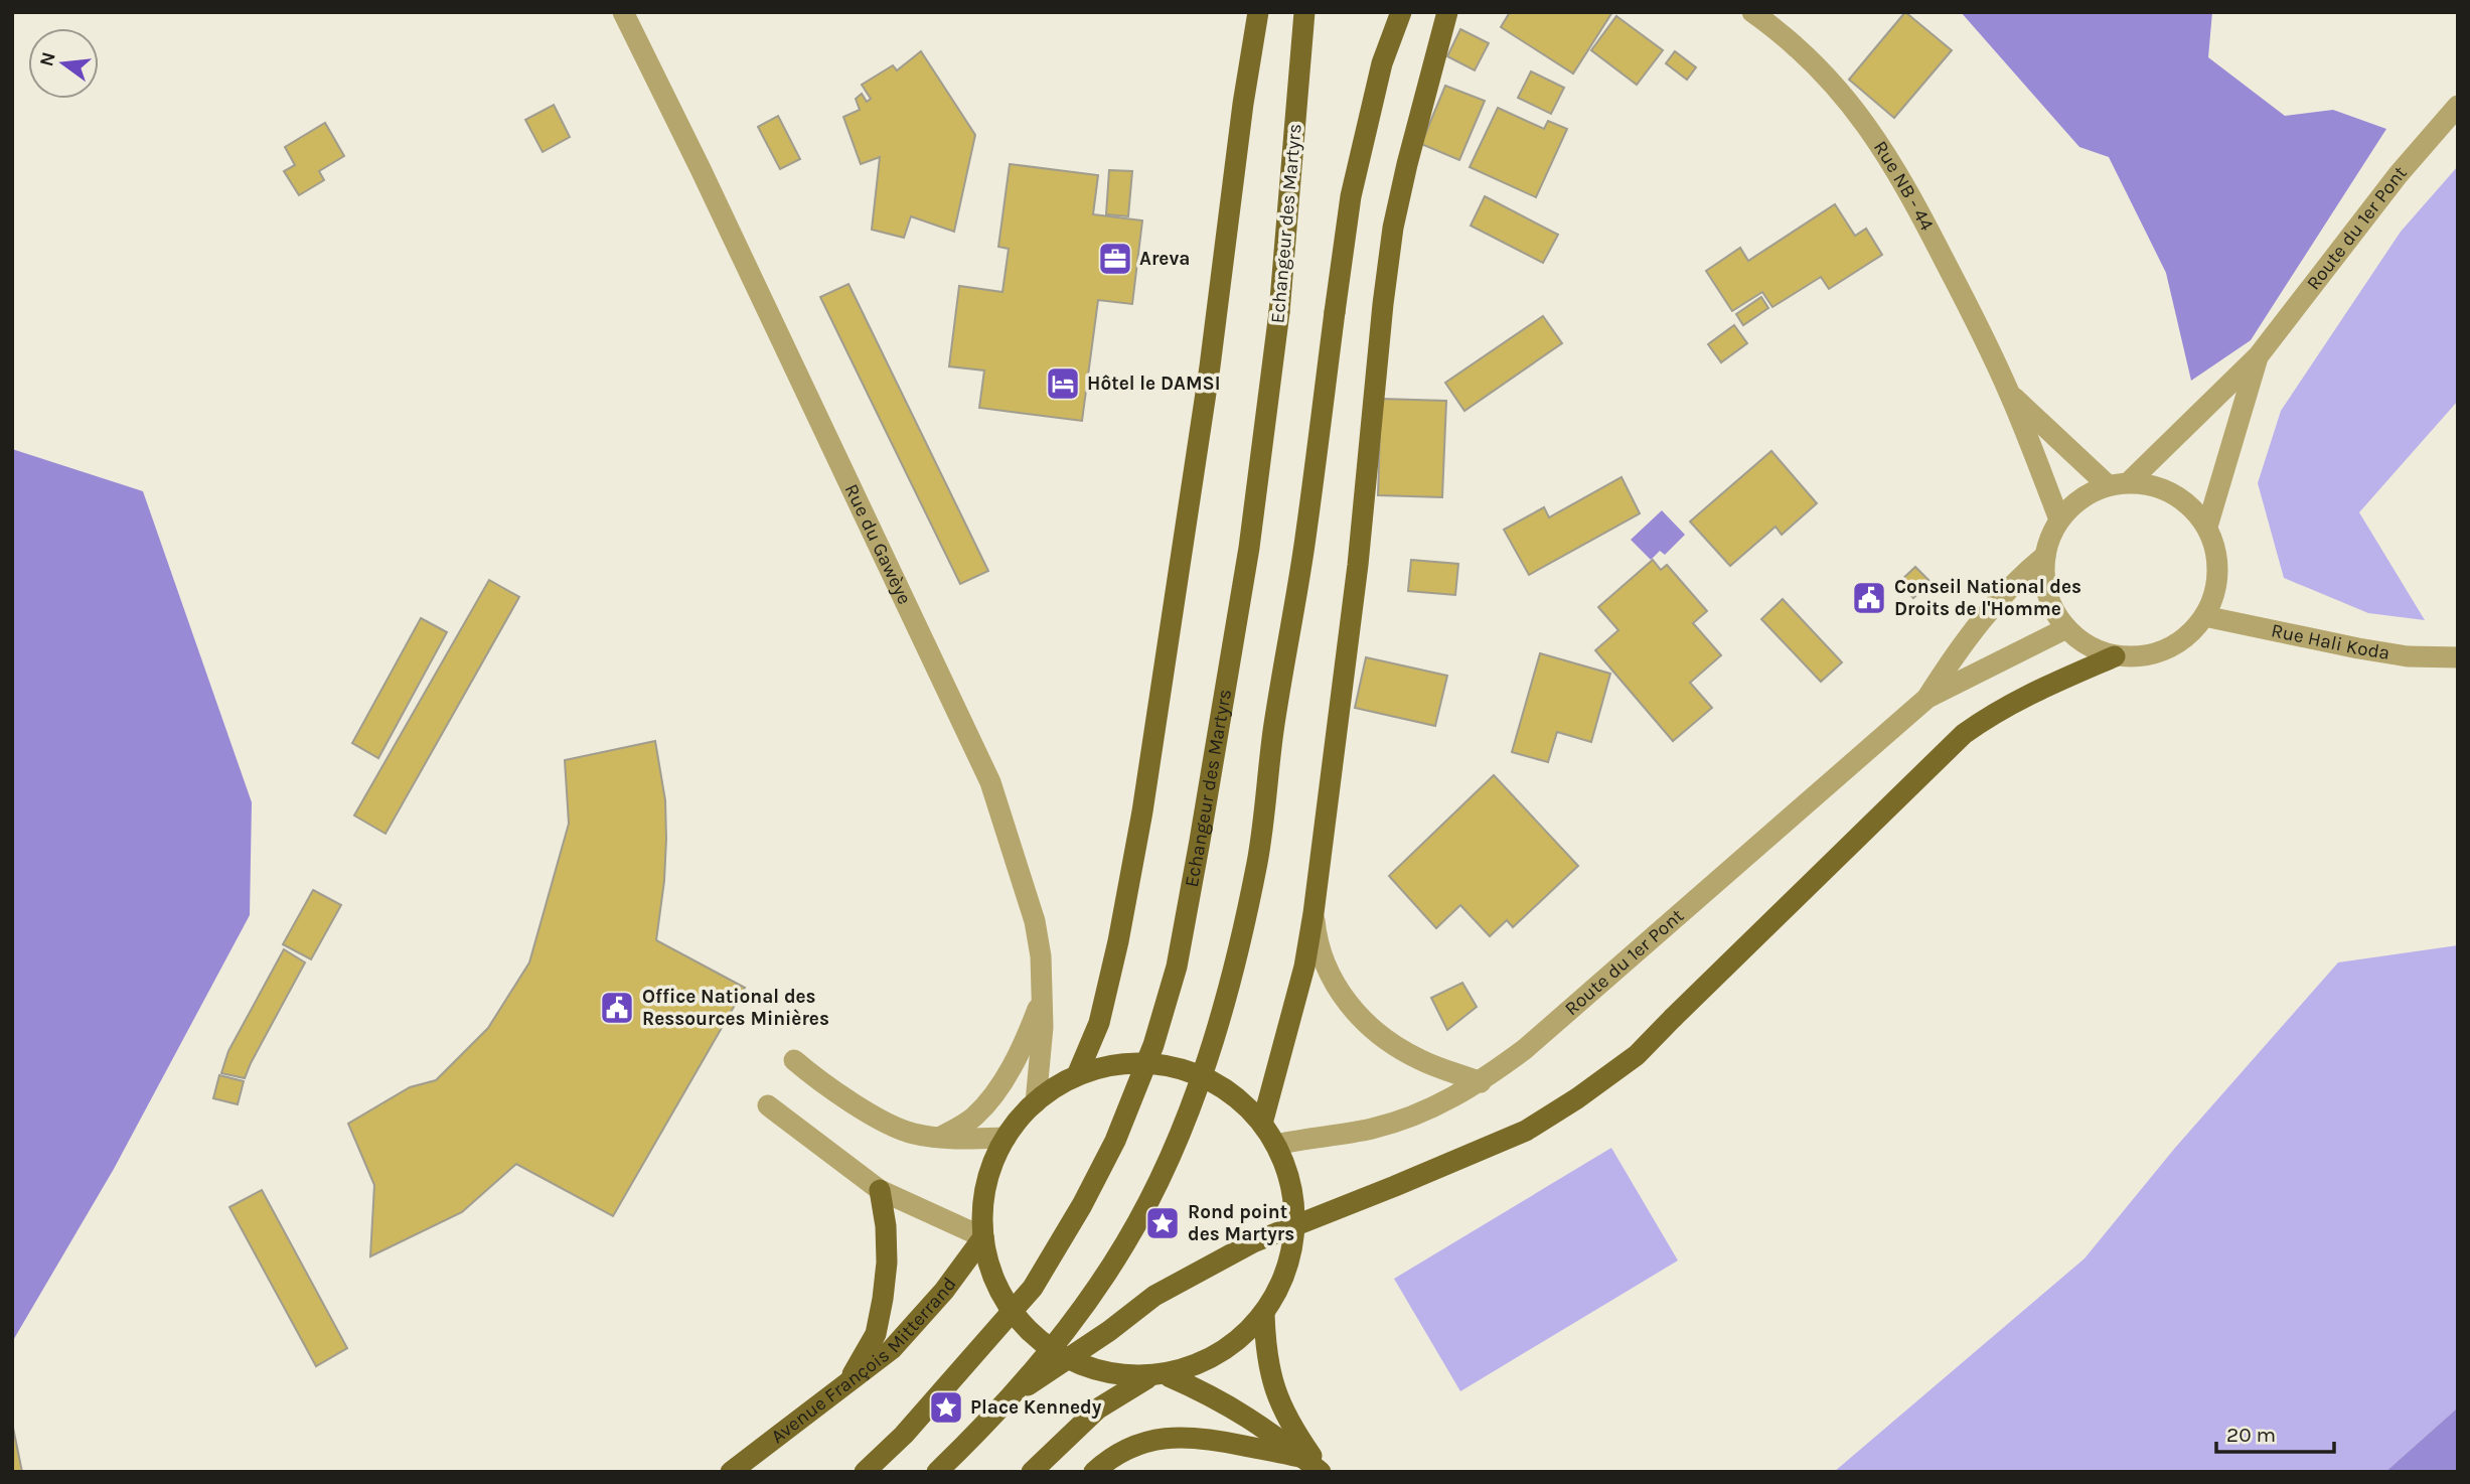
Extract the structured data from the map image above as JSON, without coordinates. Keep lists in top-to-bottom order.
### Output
{
  "streets": {
    "main road": ["Echangeur des Martyrs", "Avenue François Mitterrand"],
    "street": [
      "Rue NB - 44",
      "Route du 1er Pont",
      "Rue du Gawèye",
      "Rue Hali Koda"
    ]
  },
  "crossings": [
    ["Rue NB - 44", "Route du 1er Pont"],
    ["Rue NB - 44", "Rue Hali Koda"],
    ["Route du 1er Pont", "Rue Hali Koda"]
  ],
  "places": {
    "office": ["Areva"],
    "hotel": ["Hôtel le DAMSI"],
    "public building": ["Conseil National des Droits de l'Homme", "Office National des Ressources Minières"],
    "place": ["Rond point des Martyrs", "Place Kennedy"]
  },
  "scale_bar": "20 m",
  "north": "left"
}
